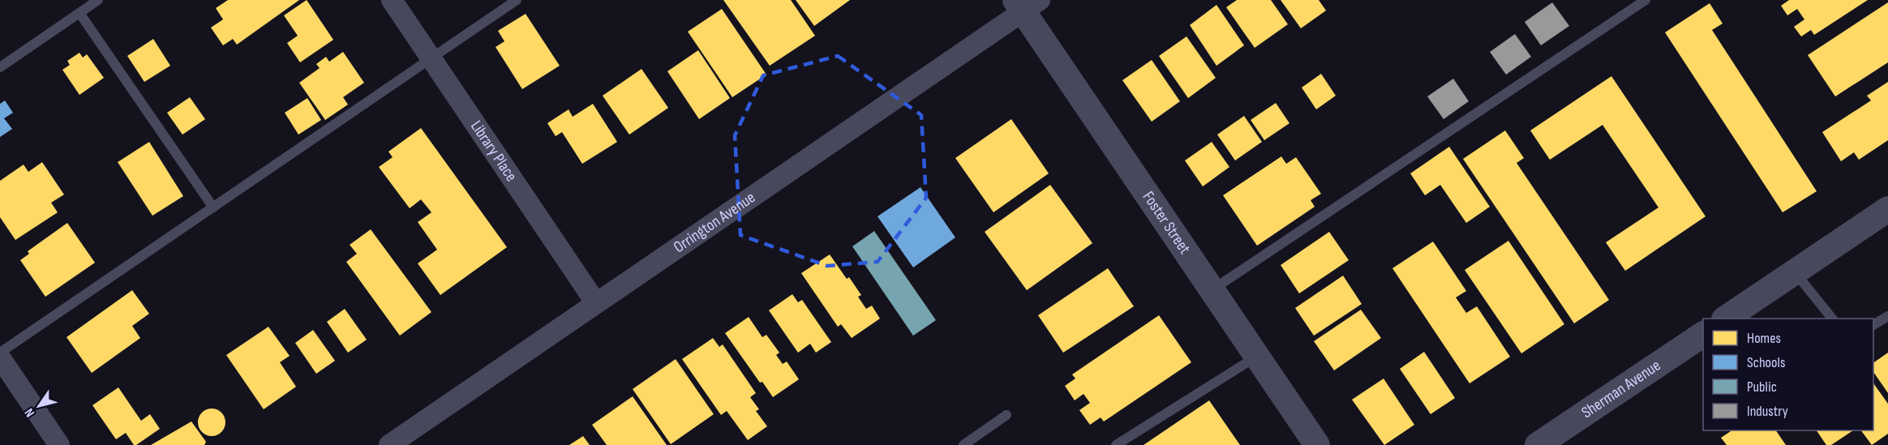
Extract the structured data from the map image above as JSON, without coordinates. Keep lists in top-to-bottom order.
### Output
{
  "streets": {
    "street": [
      "Library Place",
      "Orrington Avenue",
      "Foster Street",
      "Sherman Avenue"
    ]
  },
  "crossings": [
    ["Library Place", "Orrington Avenue"],
    ["Orrington Avenue", "Foster Street"]
  ],
  "legend": [
    "Homes",
    "Schools",
    "Public",
    "Industry"
  ],
  "north": "bottom left"
}
